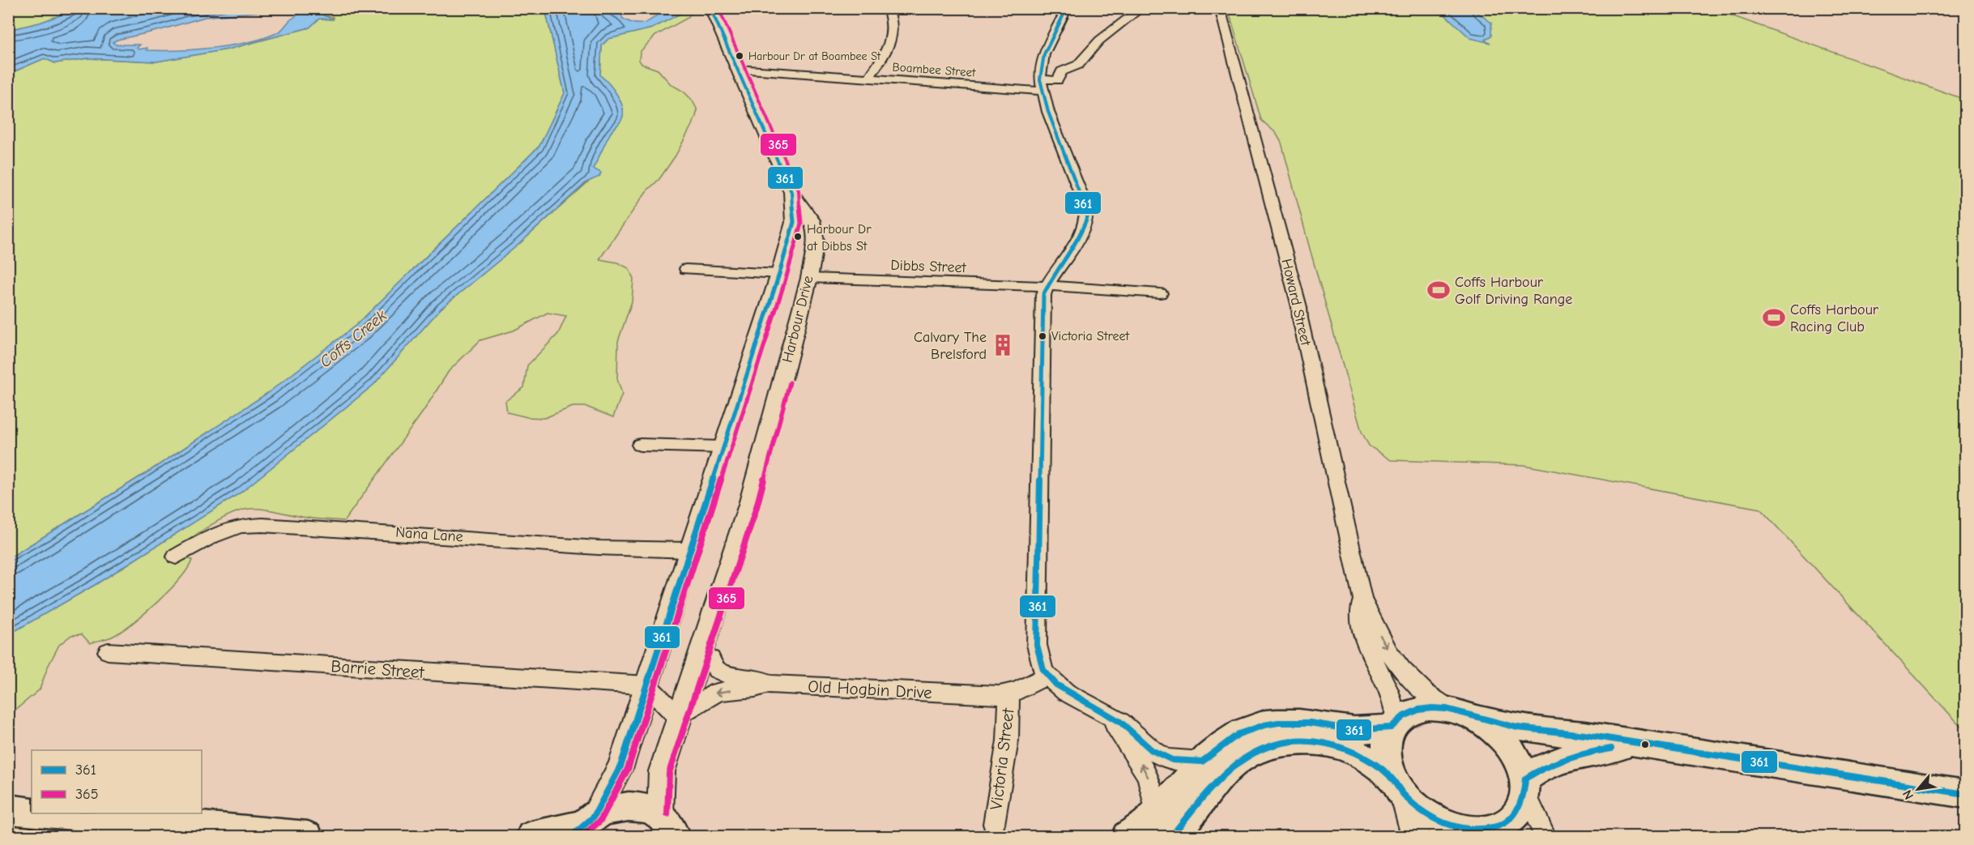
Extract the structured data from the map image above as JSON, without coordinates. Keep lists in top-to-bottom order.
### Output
{
  "streets": {
    "street": [
      "Boambee Street",
      "Dibbs Street",
      "Howard Street",
      "Harbour Drive",
      "Nana Lane",
      "Barrie Street",
      "Old Hogbin Drive",
      "Victoria Street"
    ]
  },
  "crossings": [
    ["Boambee Street", "Harbour Drive"],
    ["Dibbs Street", "Harbour Drive"],
    ["Harbour Drive", "Nana Lane"],
    ["Harbour Drive", "Barrie Street"],
    ["Harbour Drive", "Old Hogbin Drive"],
    ["Old Hogbin Drive", "Victoria Street"]
  ],
  "water": ["Coffs Creek"],
  "places": {
    "other": ["Harbour Dr at Boambee St", "Harbour Dr at Dibbs St", "Victoria Street"],
    "sports": ["Coffs Harbour Golf Driving Range", "Coffs Harbour Racing Club"],
    "building": ["Calvary The Brelsford"]
  },
  "lines": ["transit line 361", "transit line 365"],
  "legend": ["361", "365"],
  "north": "bottom left"
}
